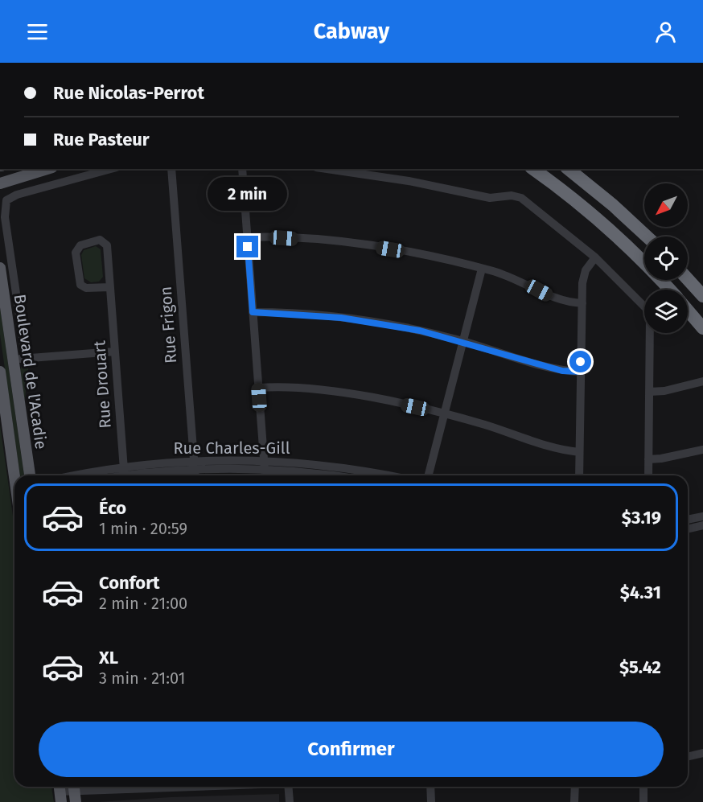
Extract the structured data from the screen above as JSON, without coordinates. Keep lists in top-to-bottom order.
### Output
{
  "streets": {
    "main road": ["Boulevard de l'Acadie"],
    "street": ["Rue Frigon", "Rue Drouart", "Rue Charles-Gill"]
  },
  "crossings": [
    ["Rue Frigon", "Rue Charles-Gill"],
    ["Rue Drouart", "Rue Charles-Gill"]
  ],
  "north": "bottom left",
  "page": {
    "header": "Cabway",
    "banner": ["Rue Nicolas-Perrot", "Rue Pasteur"],
    "bubble": "2 min",
    "list": [
      {
        "name": "Éco",
        "note": "1 min · 20:59",
        "value": "$3.19"
      },
      {
        "name": "Confort",
        "note": "2 min · 21:00",
        "value": "$4.31"
      },
      {
        "name": "XL",
        "note": "3 min · 21:01",
        "value": "$5.42"
      }
    ],
    "buttons": "Confirmer"
  }
}
